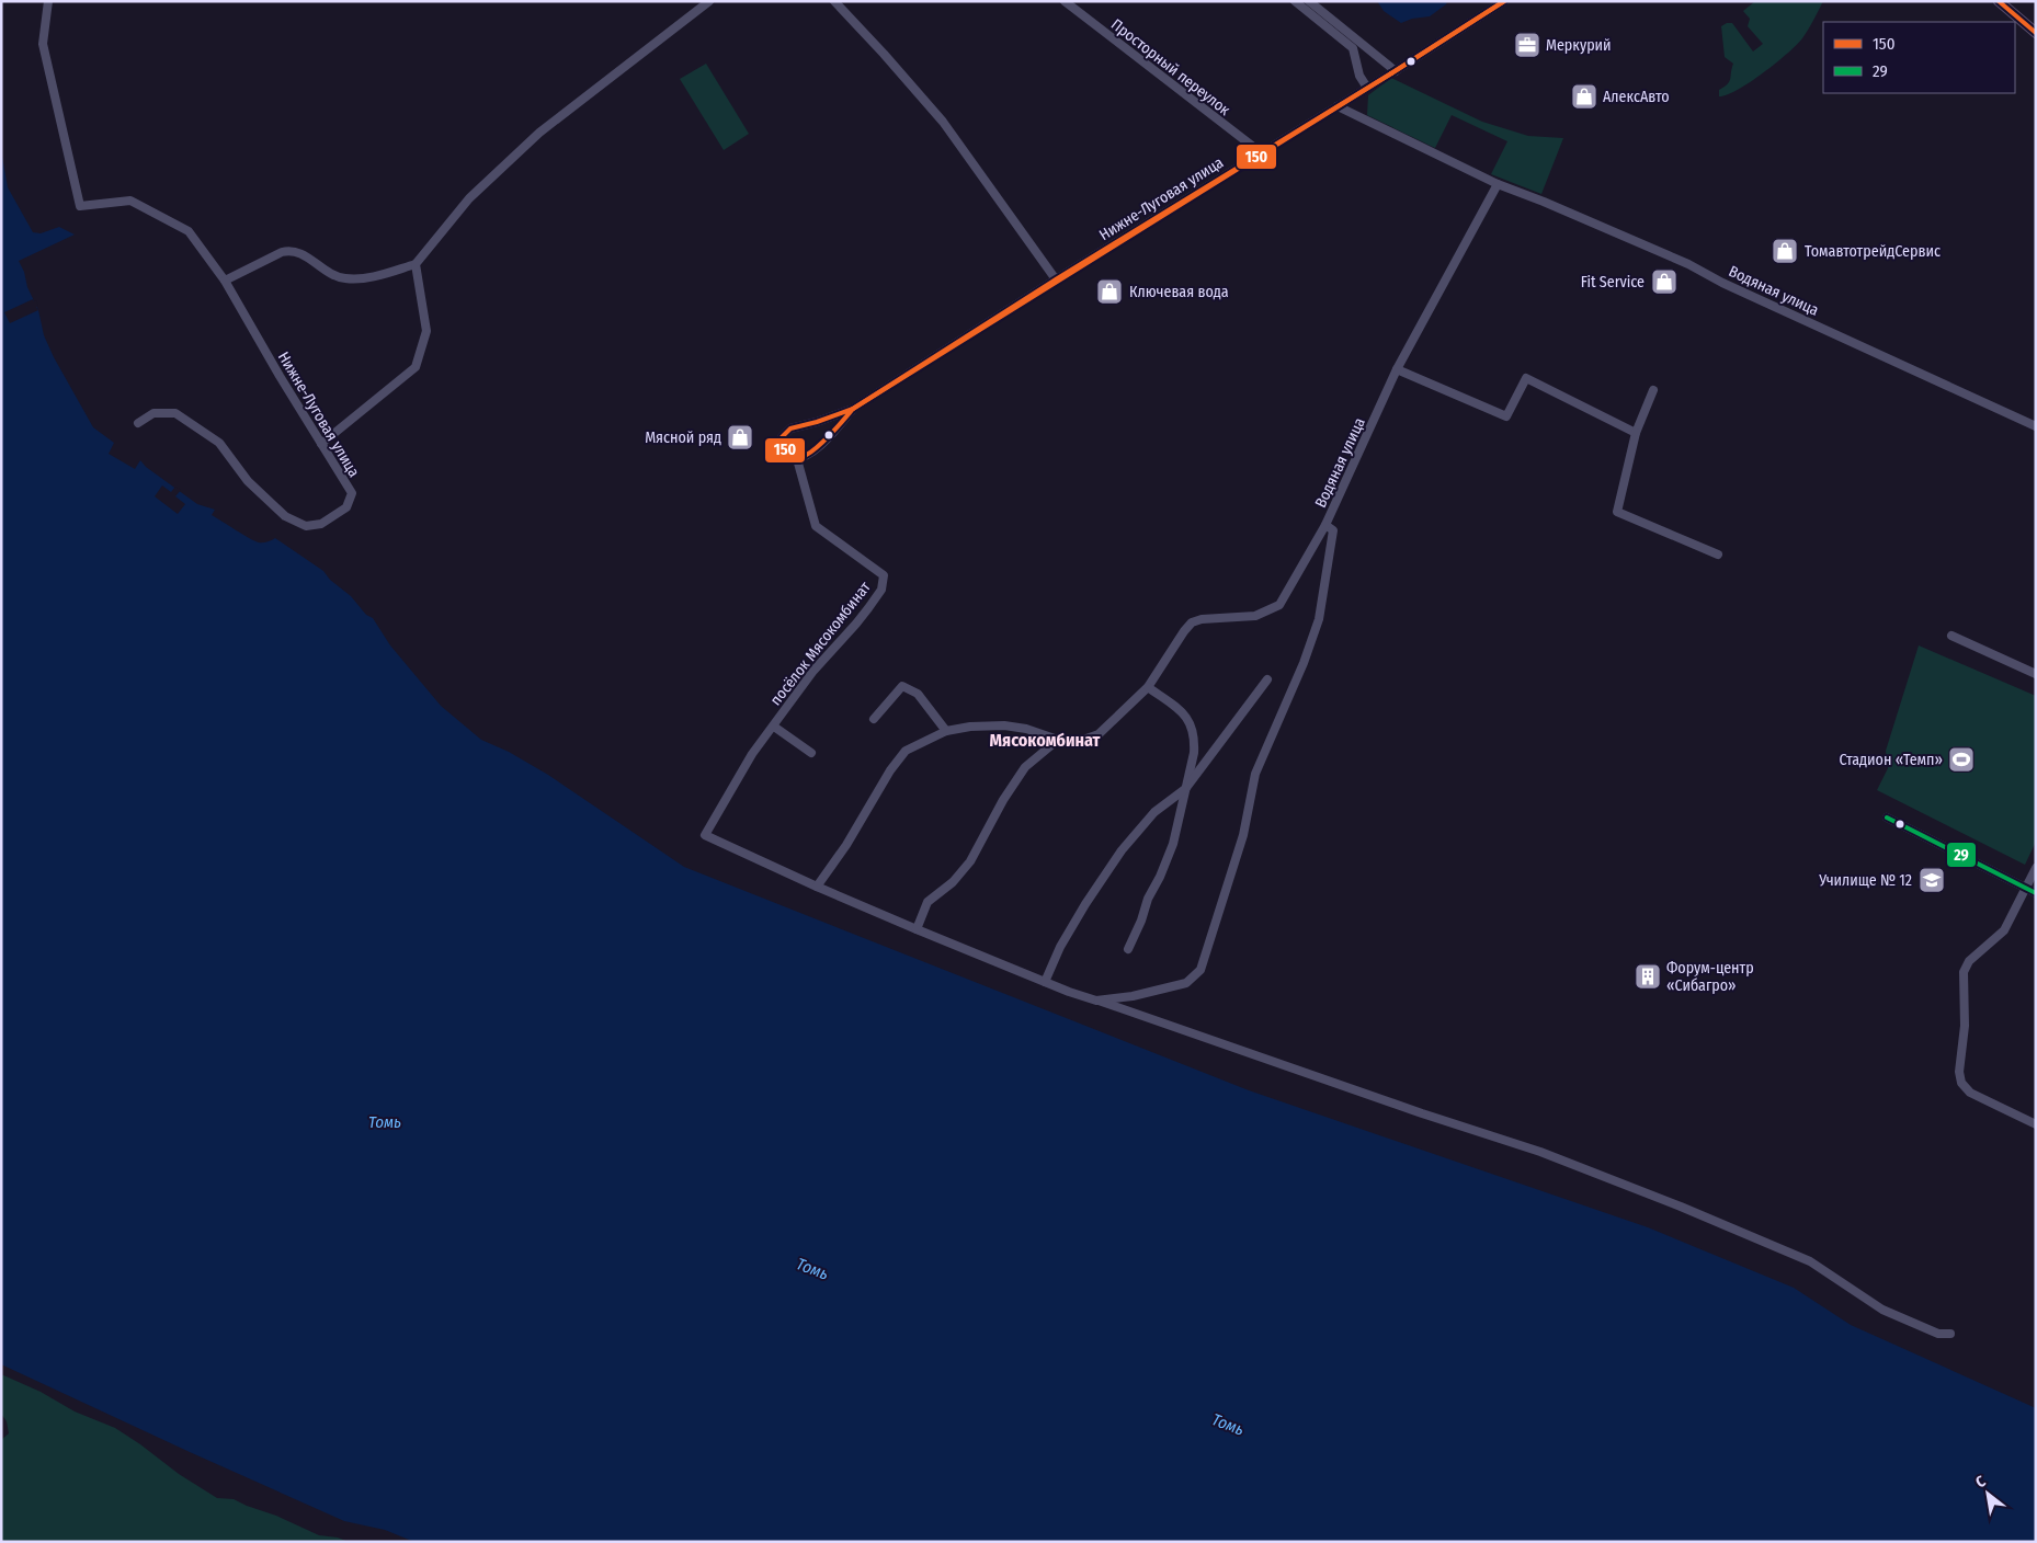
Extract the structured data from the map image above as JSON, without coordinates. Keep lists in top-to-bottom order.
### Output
{
  "streets": {
    "street": [
      "Просторный переулок",
      "Нижне-Луговая улица",
      "Водяная улица",
      "посёлок Мясокомбинат"
    ]
  },
  "crossings": [
    ["Просторный переулок", "Нижне-Луговая улица"],
    ["Нижне-Луговая улица", "Водяная улица"],
    ["Водяная улица", "посёлок Мясокомбинат"]
  ],
  "districts": ["Мясокомбинат"],
  "water": ["Томь"],
  "places": {
    "office": ["Меркурий"],
    "shop": [
      "АлексАвто",
      "ТомавтотрейдСервис",
      "Fit Service",
      "Ключевая вода",
      "Мясной ряд"
    ],
    "sports": ["Стадион «Темп»"],
    "school or university": ["Училище № 12"],
    "building": ["Форум-центр «Сибагро»"]
  },
  "lines": ["transit line 150", "transit line 29"],
  "legend": ["150", "29"],
  "north": "top left"
}
